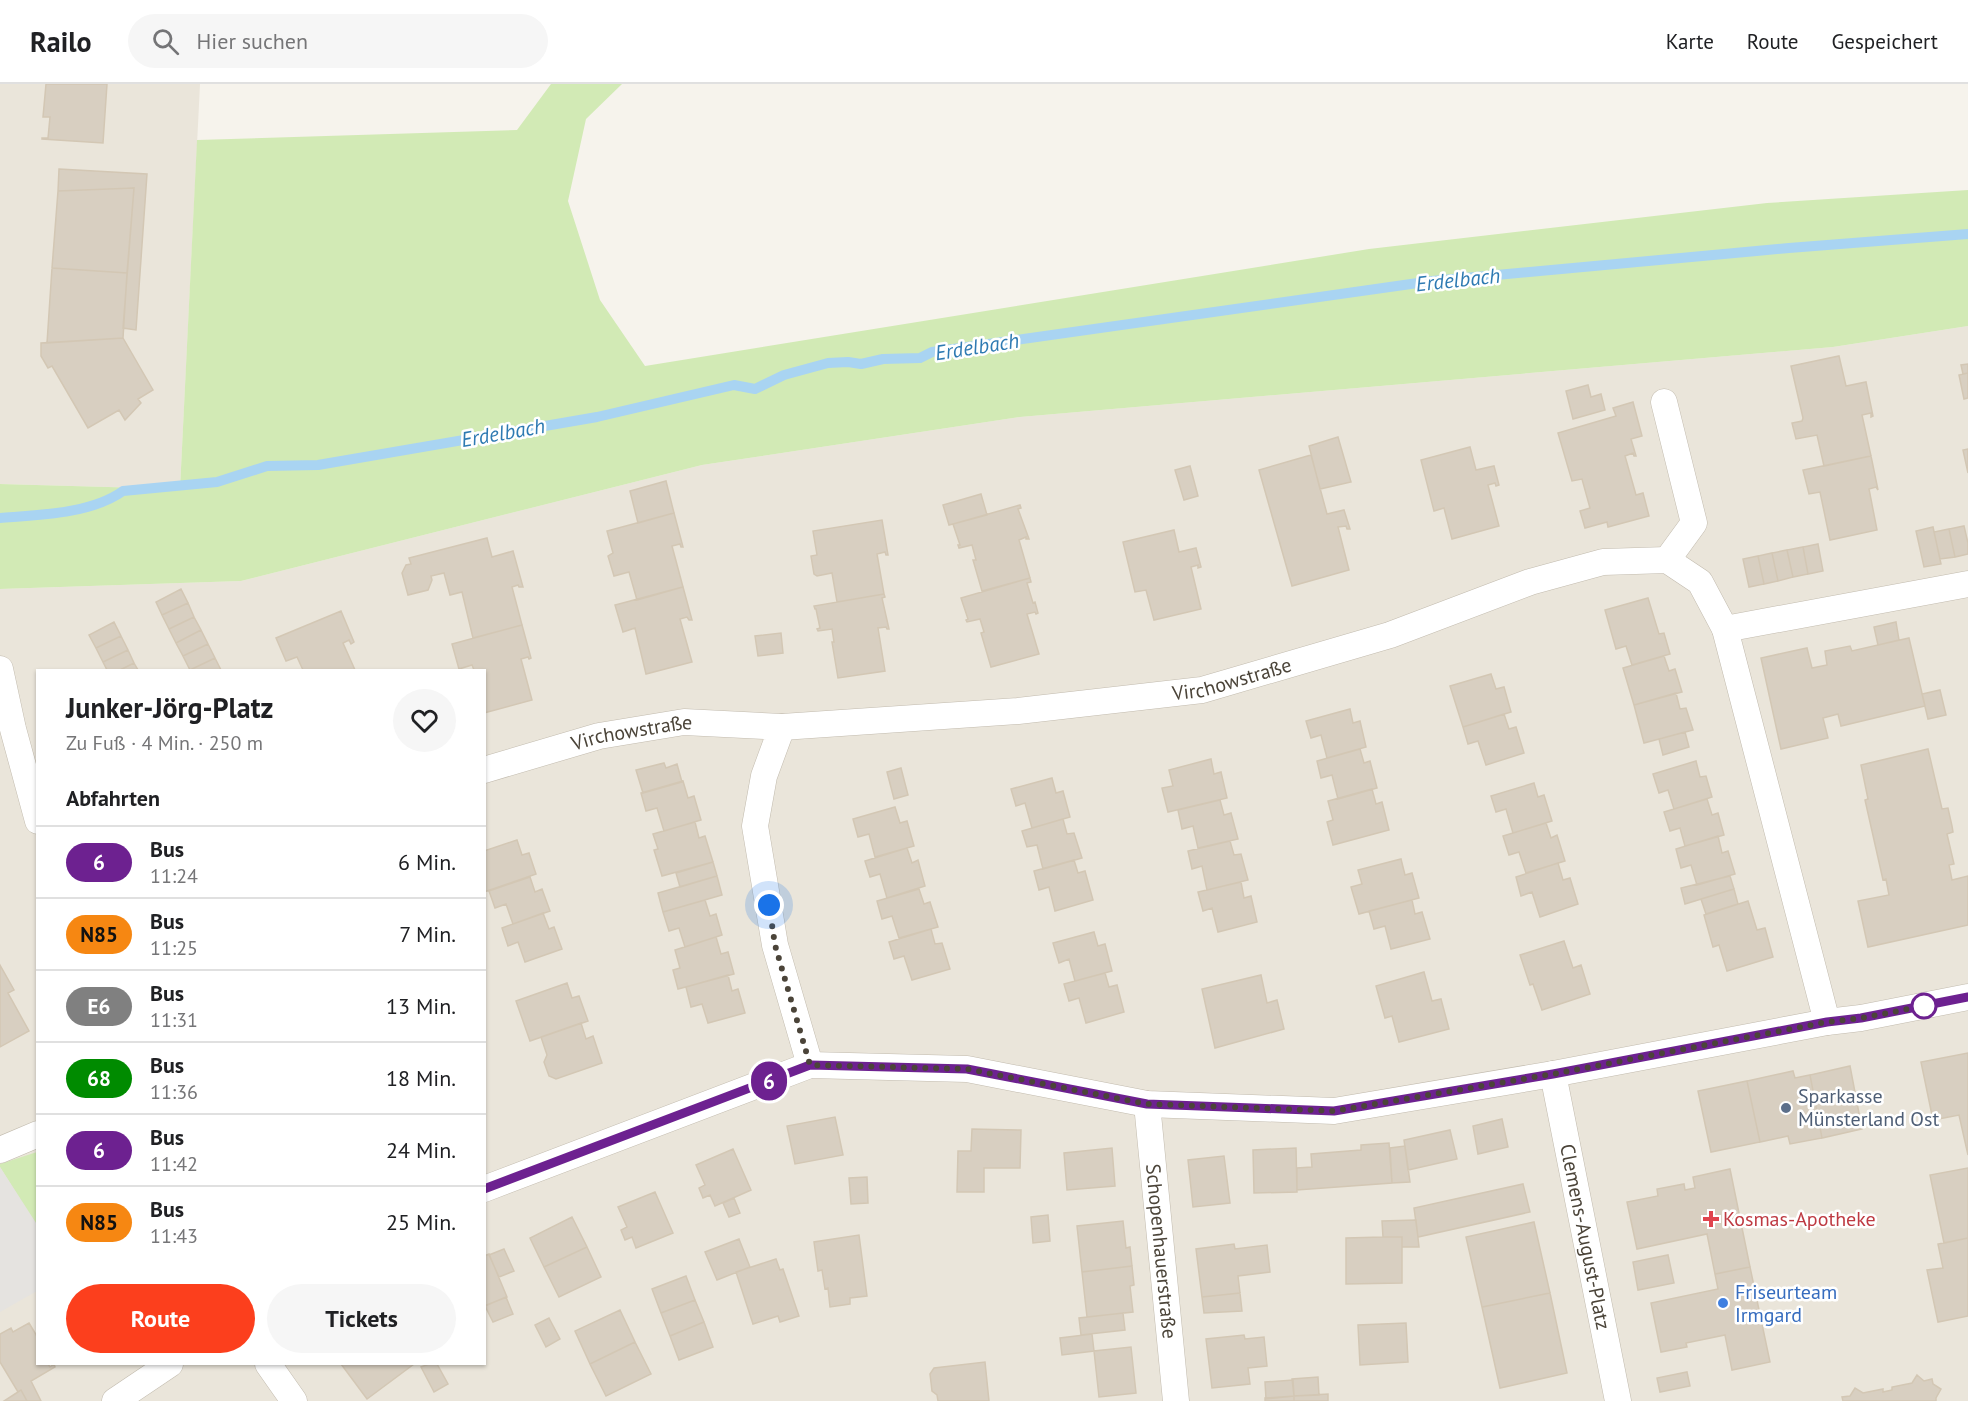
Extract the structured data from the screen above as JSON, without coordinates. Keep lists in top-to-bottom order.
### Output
{
  "streets": {
    "street": ["Virchowstraße", "Clemens-August-Platz", "Schopenhauerstraße"]
  },
  "water": ["Erdelbach"],
  "places": {
    "other": ["Sparkasse Münsterland Ost", "Friseurteam Irmgard"],
    "health": ["Kosmas-Apotheke"]
  },
  "lines": ["bus line 6"],
  "page": {
    "header": "Railo",
    "search": "Hier suchen",
    "nav": ["Karte", "Route", "Gespeichert"],
    "on_map": "6",
    "heading": [
      ["Junker-Jörg-Platz", "Zu Fuß · 4 Min. · 250 m"],
      "Abfahrten"
    ],
    "list": [
      {
        "mark": "6",
        "name": "Bus",
        "note": "11:24",
        "value": "6 Min."
      },
      {
        "mark": "N85",
        "name": "Bus",
        "note": "11:25",
        "value": "7 Min."
      },
      {
        "mark": "E6",
        "name": "Bus",
        "note": "11:31",
        "value": "13 Min."
      },
      {
        "mark": "68",
        "name": "Bus",
        "note": "11:36",
        "value": "18 Min."
      },
      {
        "mark": "6",
        "name": "Bus",
        "note": "11:42",
        "value": "24 Min."
      },
      {
        "mark": "N85",
        "name": "Bus",
        "note": "11:43",
        "value": "25 Min."
      }
    ],
    "buttons": ["Route", "Tickets"]
  }
}
